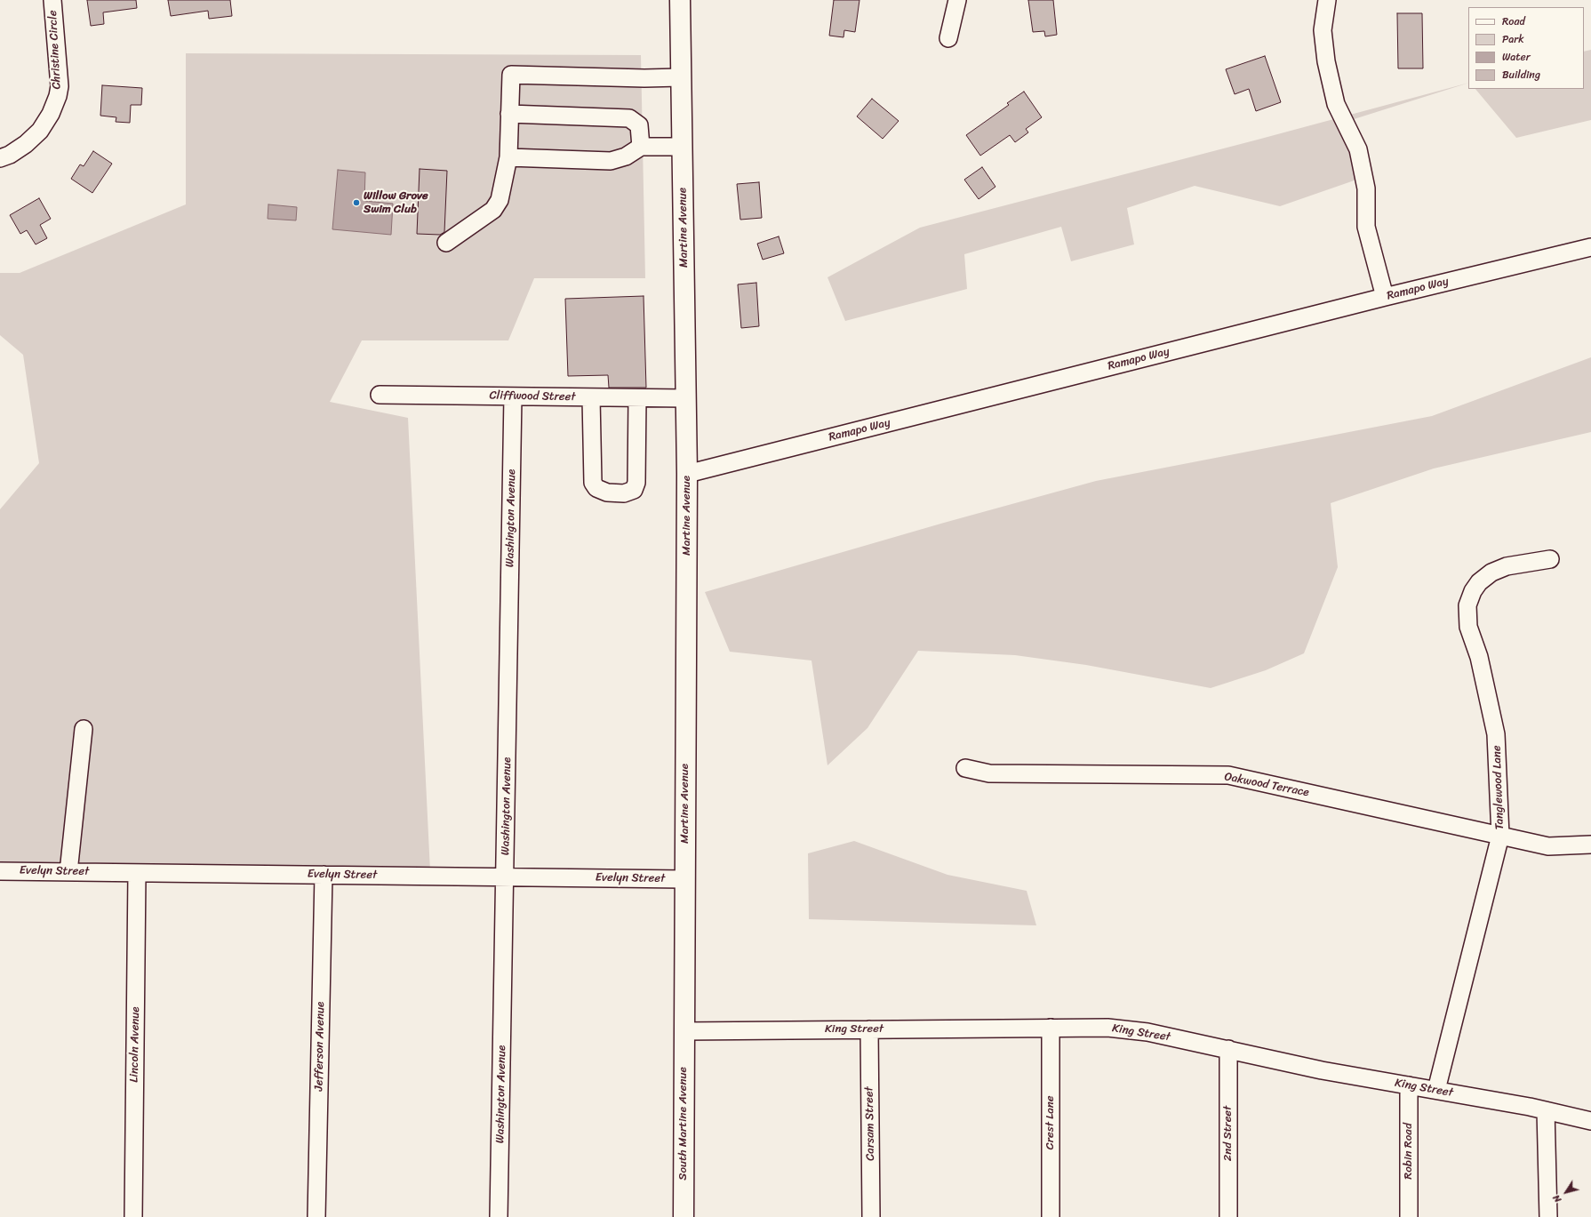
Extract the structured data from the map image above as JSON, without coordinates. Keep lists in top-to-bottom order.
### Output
{
  "streets": {
    "main road": ["Martine Avenue", "South Martine Avenue"],
    "street": [
      "Christine Circle",
      "Ramapo Way",
      "Cliffwood Street",
      "Washington Avenue",
      "Oakwood Terrace",
      "Tanglewood Lane",
      "Evelyn Street",
      "King Street",
      "Lincoln Avenue",
      "Jefferson Avenue",
      "Crest Lane",
      "Carsam Street",
      "2nd Street",
      "Robin Road"
    ]
  },
  "crossings": [
    ["Martine Avenue", "Ramapo Way"],
    ["Martine Avenue", "Cliffwood Street"],
    ["Martine Avenue", "Evelyn Street"],
    ["Martine Avenue", "King Street"],
    ["Martine Avenue", "South Martine Avenue"],
    ["Cliffwood Street", "Washington Avenue"],
    ["Washington Avenue", "Evelyn Street"],
    ["Oakwood Terrace", "Tanglewood Lane"],
    ["Tanglewood Lane", "King Street"],
    ["Evelyn Street", "Lincoln Avenue"],
    ["Evelyn Street", "Jefferson Avenue"],
    ["King Street", "Crest Lane"],
    ["King Street", "South Martine Avenue"],
    ["King Street", "Carsam Street"],
    ["King Street", "2nd Street"],
    ["King Street", "Robin Road"]
  ],
  "places": ["Willow Grove Swim Club"],
  "legend": [
    "Road",
    "Park",
    "Water",
    "Building"
  ],
  "north": "bottom left"
}
